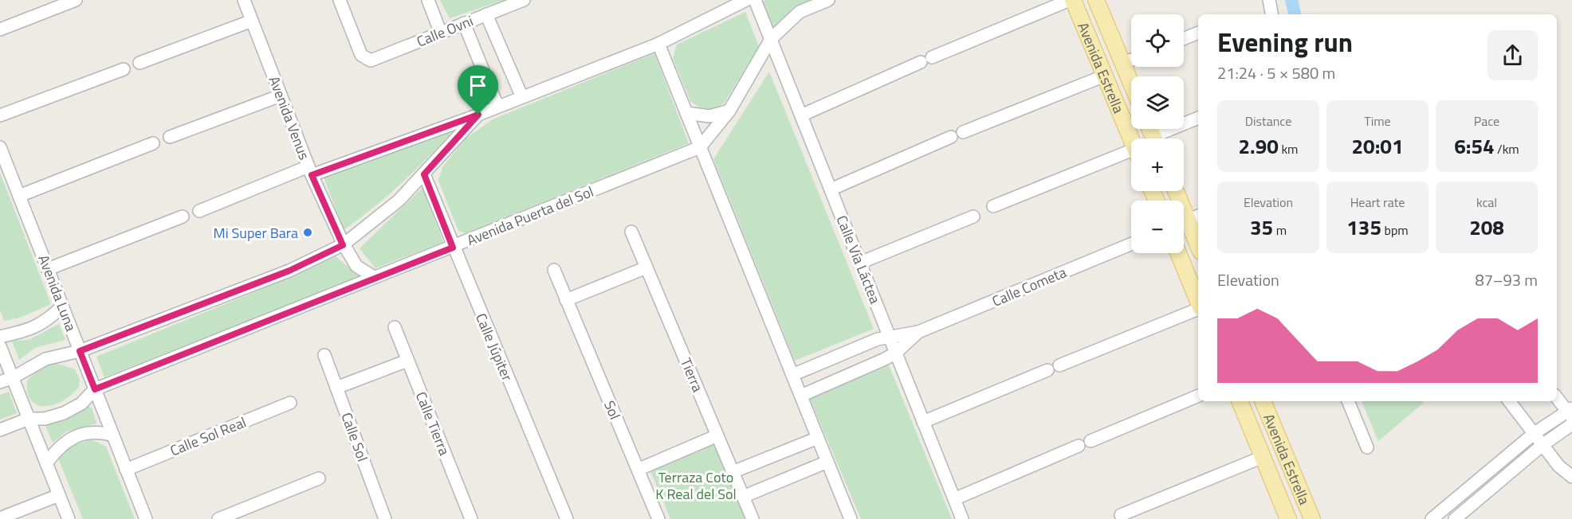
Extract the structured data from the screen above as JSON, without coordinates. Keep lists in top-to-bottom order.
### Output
{
  "streets": {
    "main road": ["Avenida Estrella"],
    "street": [
      "Calle Ovni",
      "Avenida Venus",
      "Avenida Puerta del Sol",
      "Calle Vía Láctea",
      "Calle Cometa",
      "Avenida Luna",
      "Calle Júpiter",
      "Tierra",
      "Sol",
      "Calle Tierra",
      "Calle Sol Real",
      "Calle Sol"
    ]
  },
  "crossings": [
    ["Avenida Venus", "Avenida Puerta del Sol"],
    ["Avenida Puerta del Sol", "Calle Vía Láctea"],
    ["Avenida Puerta del Sol", "Avenida Luna"],
    ["Avenida Puerta del Sol", "Calle Júpiter"],
    ["Calle Vía Láctea", "Calle Cometa"],
    ["Avenida Luna", "Calle Sol Real"]
  ],
  "parks": ["Terraza Coto K Real del Sol"],
  "places": ["Mi Super Bara"],
  "page": {
    "map_buttons": ["+", "−"],
    "heading": ["Evening run", "21:24 · 5 × 580 m"],
    "stats": [
      ["Distance", "2.90 km"],
      ["Time", "20:01"],
      ["Pace", "6:54 /km"],
      ["Elevation", "35 m"],
      ["Heart rate", "135 bpm"],
      ["kcal", "208"]
    ],
    "chart": ["Elevation", "87–93 m"]
  }
}
